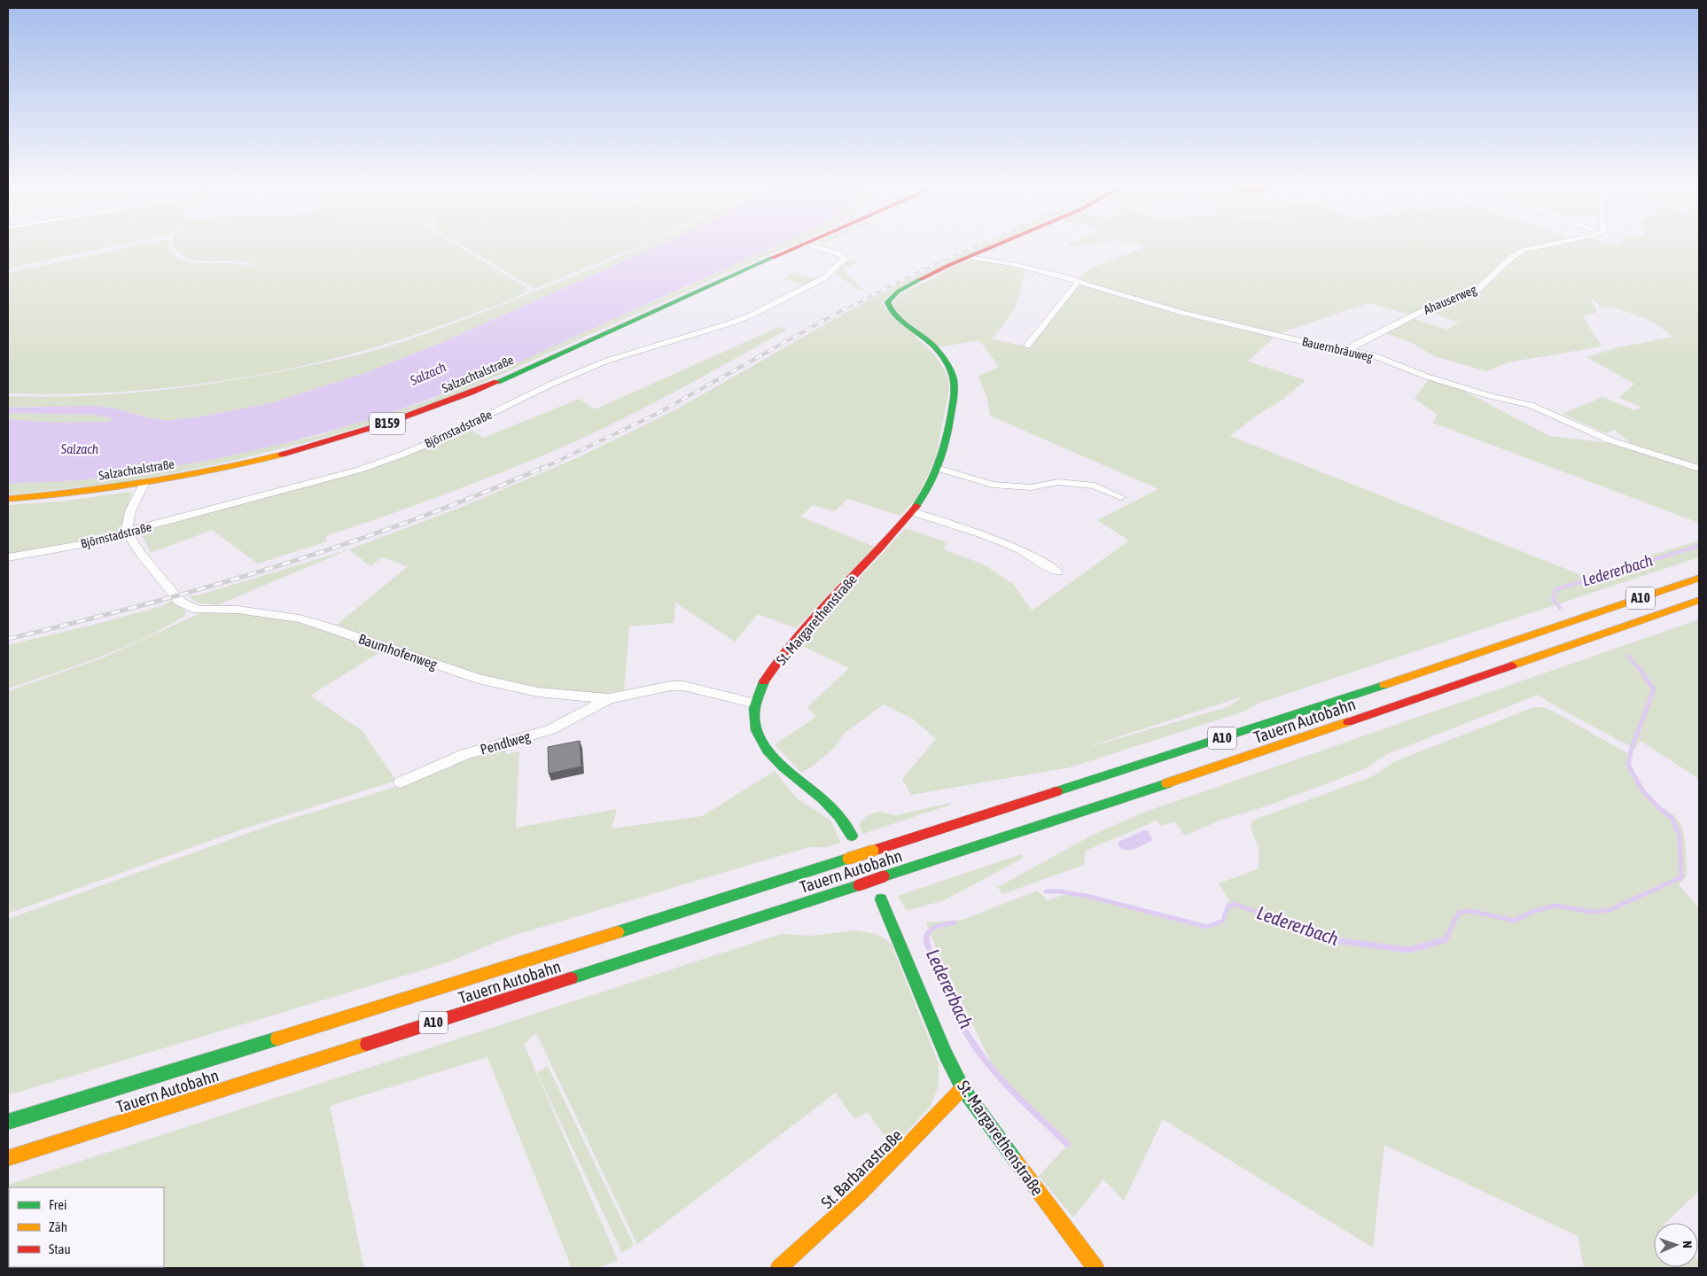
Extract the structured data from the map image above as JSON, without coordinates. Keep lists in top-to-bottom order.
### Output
{
  "streets": {
    "main road": [
      "Salzachtalstraße",
      "B159",
      "A10",
      "St. Margarethenstraße",
      "Tauern Autobahn",
      "St. Barbarastraße"
    ],
    "street": [
      "Ahauserweg",
      "Bauernbräuweg",
      "Björnstadstraße",
      "Baumhofenweg",
      "Pendlweg"
    ]
  },
  "crossings": [
    ["Ahauserweg", "Bauernbräuweg"],
    ["Bauernbräuweg", "St. Margarethenstraße"],
    ["Björnstadstraße", "Baumhofenweg"],
    ["St. Margarethenstraße", "Baumhofenweg"],
    ["St. Margarethenstraße", "St. Barbarastraße"],
    ["Baumhofenweg", "Pendlweg"]
  ],
  "water": ["Salzach", "Ledererbach"],
  "legend": ["Frei", "Zäh", "Stau"],
  "north": "right"
}
